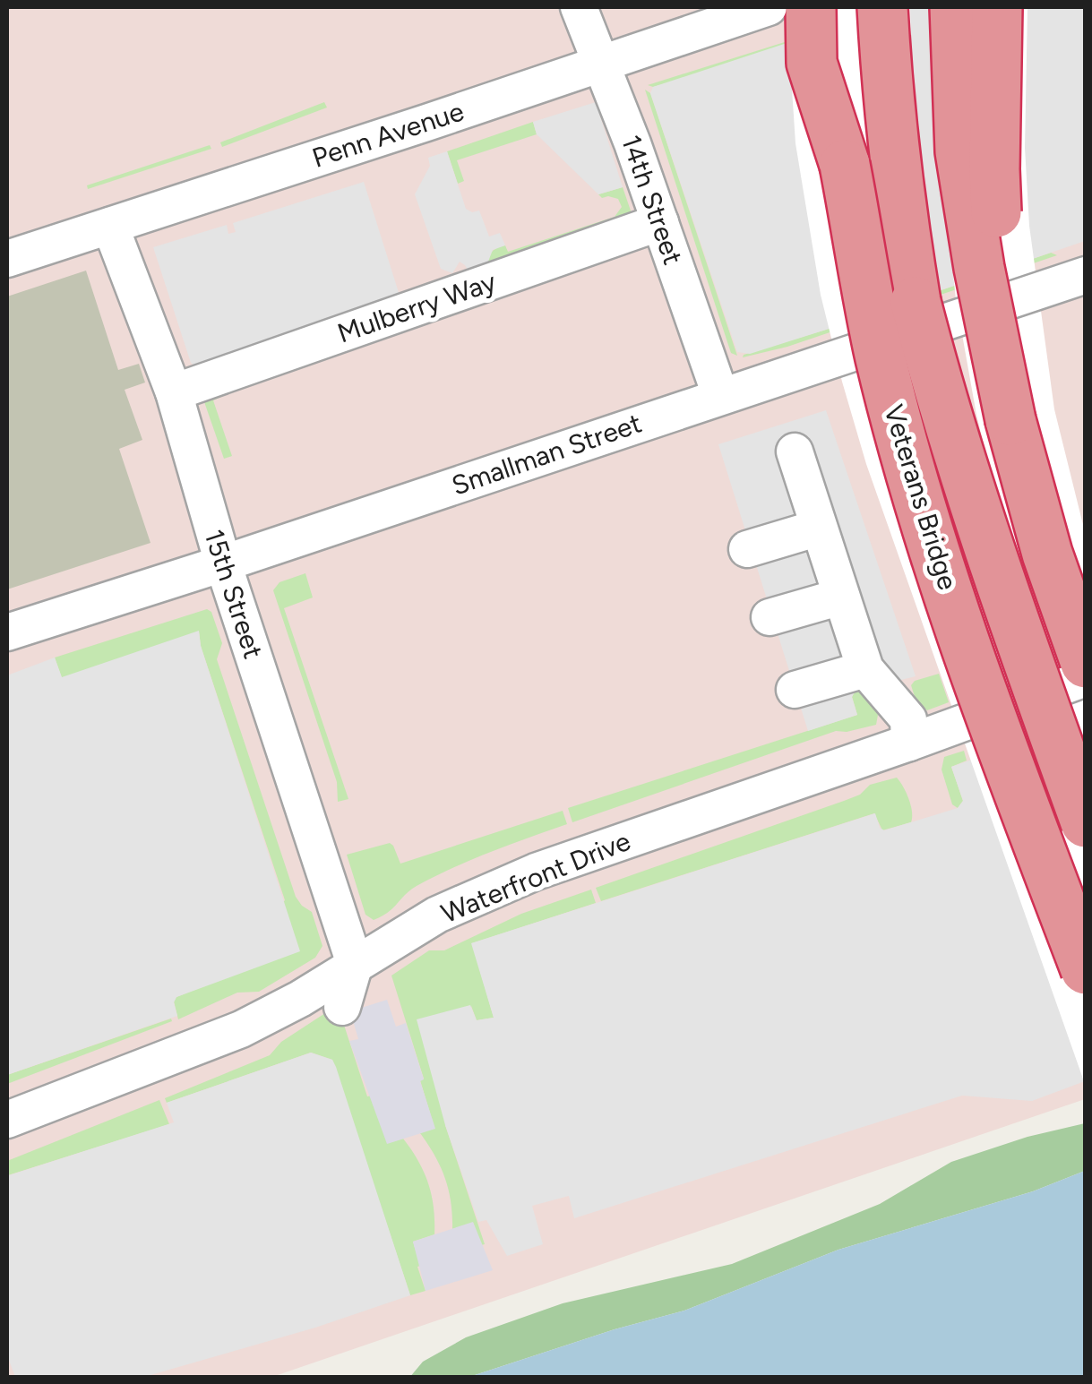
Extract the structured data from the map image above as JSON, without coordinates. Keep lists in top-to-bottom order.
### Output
{
  "streets": {
    "highway": ["Veterans Bridge"],
    "street": [
      "Penn Avenue",
      "14th Street",
      "Mulberry Way",
      "Smallman Street",
      "15th Street",
      "Waterfront Drive"
    ]
  },
  "crossings": [
    ["Penn Avenue", "14th Street"],
    ["Penn Avenue", "15th Street"],
    ["14th Street", "Mulberry Way"],
    ["14th Street", "Smallman Street"],
    ["Mulberry Way", "15th Street"],
    ["Smallman Street", "15th Street"],
    ["15th Street", "Waterfront Drive"]
  ]
}
